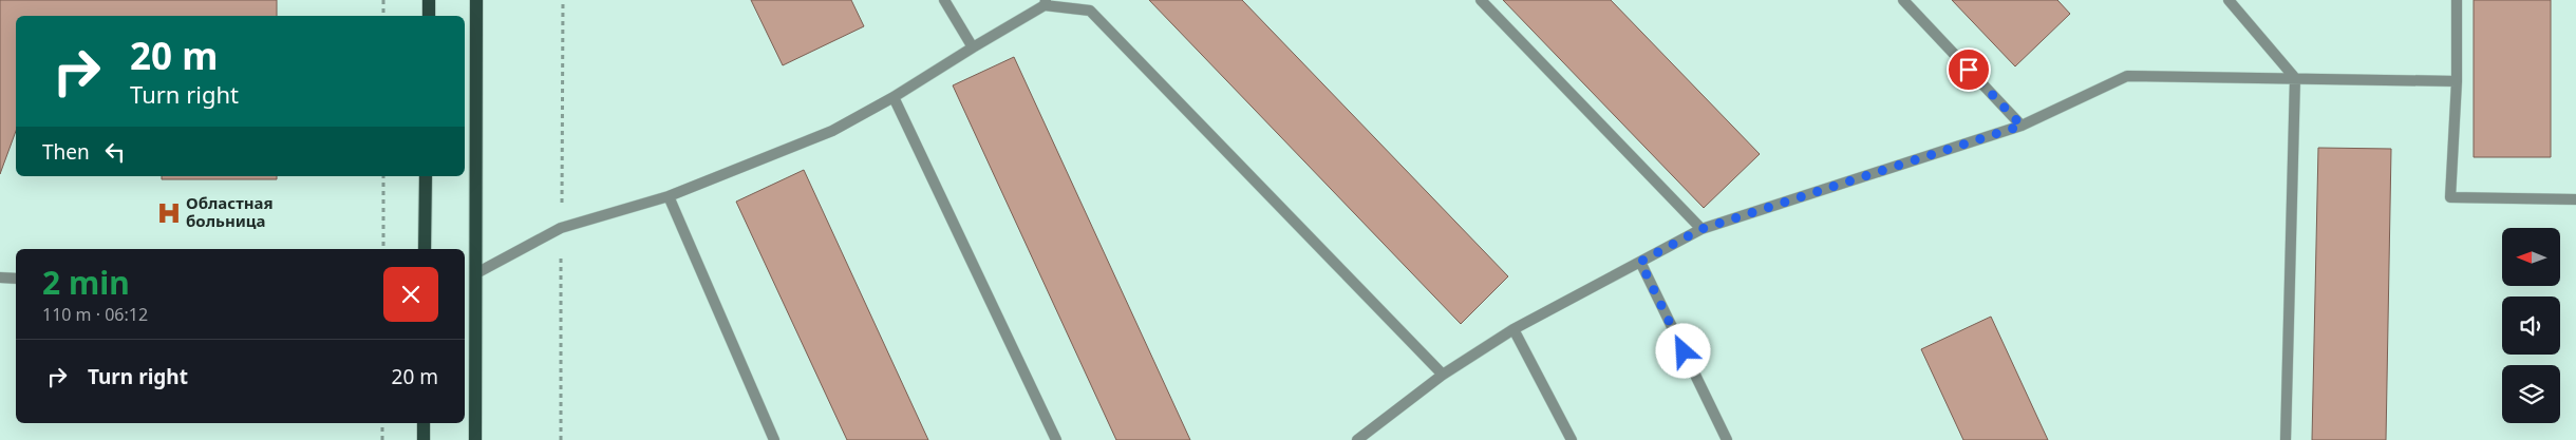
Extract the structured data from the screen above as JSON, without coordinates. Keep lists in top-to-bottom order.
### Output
{
  "places": {
    "hospital": ["Областная больница"]
  },
  "north": "left",
  "page": {
    "turn": ["20 m", "Turn right"],
    "then": "Then",
    "heading": ["2 min", "110 m · 06:12"],
    "list": [
      {
        "name": "Turn right",
        "value": "20 m"
      }
    ]
  }
}
